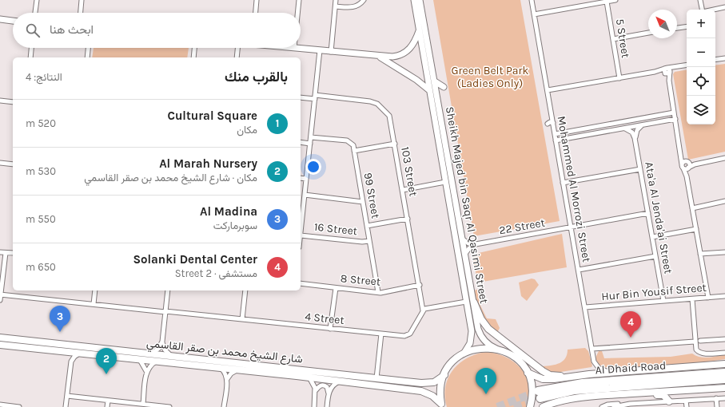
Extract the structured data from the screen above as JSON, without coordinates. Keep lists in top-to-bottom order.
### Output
{
  "streets": {
    "highway": ["Al Dhaid Road"],
    "main road": ["Sheikh Majed bin Saqr Al Qasimi Street", "شارع الشيخ محمد بن صقر القاسمي"],
    "street": [
      "5 Street",
      "103 Street",
      "Mohammed Al Morrozi Street",
      "99 Street",
      "Ata'a Al Jenda'ai Street",
      "22 Street",
      "16 Street",
      "8 Street",
      "Hur Bin Yousif Street",
      "4 Street"
    ]
  },
  "crossings": [
    ["103 Street", "8 Street"],
    ["103 Street", "4 Street"],
    ["Mohammed Al Morrozi Street", "22 Street"],
    ["Mohammed Al Morrozi Street", "Hur Bin Yousif Street"],
    ["99 Street", "16 Street"],
    ["99 Street", "8 Street"],
    ["Ata'a Al Jenda'ai Street", "22 Street"],
    ["Ata'a Al Jenda'ai Street", "Hur Bin Yousif Street"]
  ],
  "parks": ["Green Belt Park (Ladies Only)"],
  "north": "top left",
  "page": {
    "map_buttons": ["+", "−"],
    "search": "ابحث هنا",
    "heading": ["بالقرب منك", "النتائج: 4"],
    "list": [
      {
        "mark": "1",
        "name": "Cultural Square",
        "note": "مكان",
        "value": "520 m"
      },
      {
        "mark": "2",
        "name": "Al Marah Nursery",
        "note": "مكان · شارع الشيخ محمد بن صقر القاسمي",
        "value": "530 m"
      },
      {
        "mark": "3",
        "name": "Al Madina",
        "note": "سوبرماركت",
        "value": "550 m"
      },
      {
        "mark": "4",
        "name": "Solanki Dental Center",
        "note": "مستشفى · 2 Street",
        "value": "650 m"
      }
    ],
    "pins": [
      "3",
      "4",
      "2",
      "1"
    ]
  }
}
